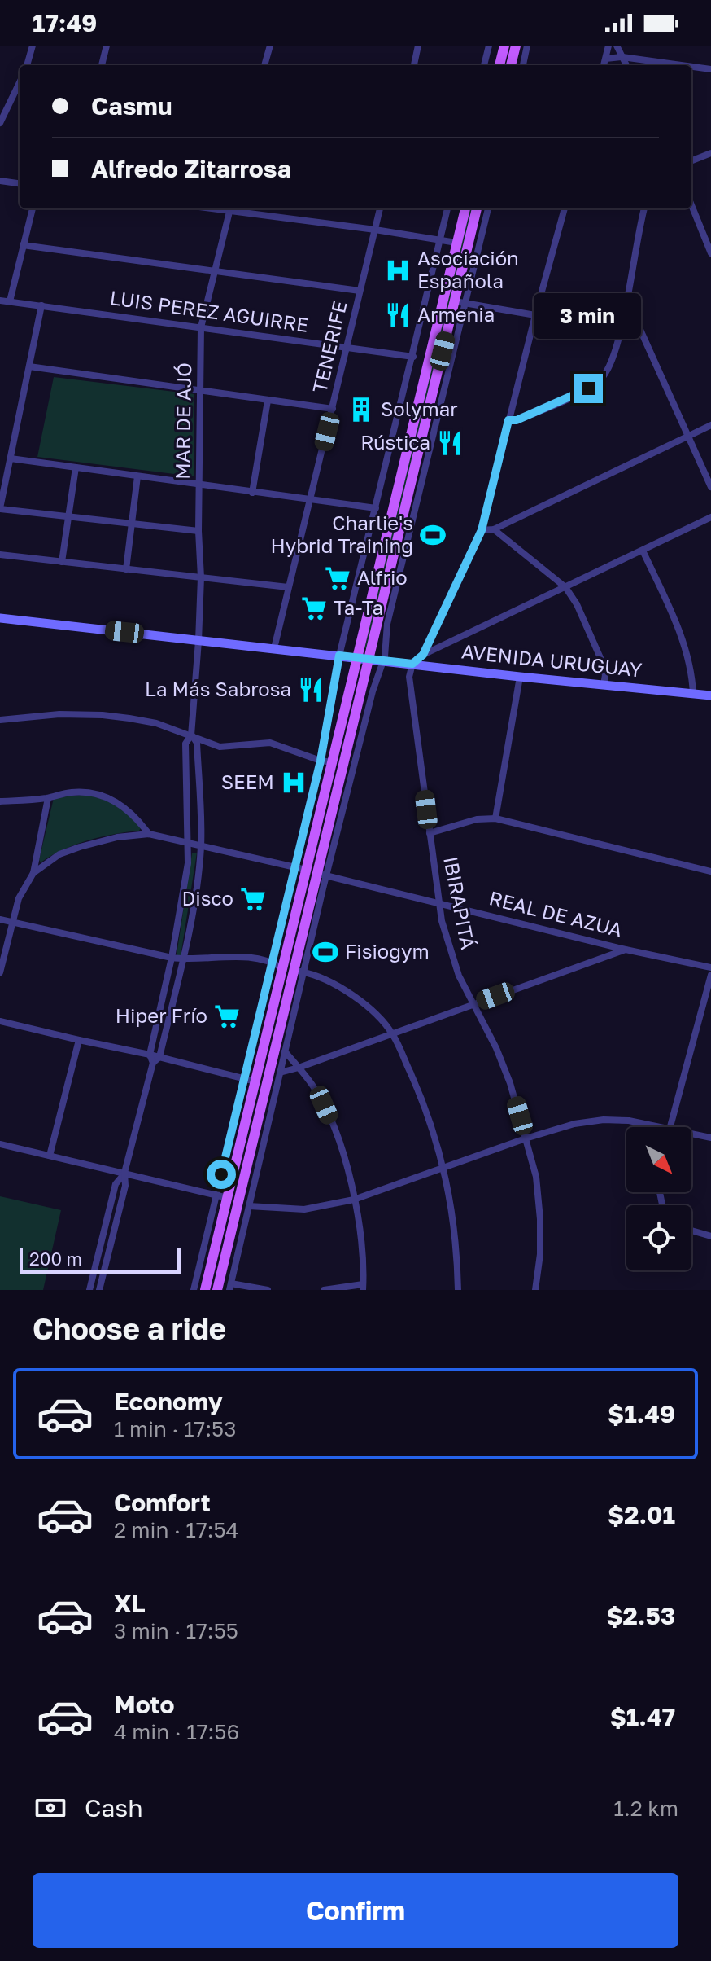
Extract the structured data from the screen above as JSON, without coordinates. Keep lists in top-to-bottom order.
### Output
{
  "streets": {
    "street": [
      "LUIS PEREZ AGUIRRE",
      "TENERIFE",
      "MAR DE AJÓ",
      "AVENIDA URUGUAY",
      "IBIRAPITÁ",
      "REAL DE AZUA"
    ]
  },
  "crossings": [
    ["LUIS PEREZ AGUIRRE", "TENERIFE"],
    ["LUIS PEREZ AGUIRRE", "MAR DE AJÓ"],
    ["TENERIFE", "AVENIDA URUGUAY"],
    ["MAR DE AJÓ", "AVENIDA URUGUAY"],
    ["AVENIDA URUGUAY", "IBIRAPITÁ"],
    ["IBIRAPITÁ", "REAL DE AZUA"]
  ],
  "places": {
    "hospital": ["Asociación Española", "SEEM"],
    "restaurant": ["Armenia", "Rústica", "La Más Sabrosa"],
    "building": ["Solymar"],
    "sports": ["Charlie's Hybrid Training", "Fisiogym"],
    "supermarket": [
      "Alfrio",
      "Ta-Ta",
      "Disco",
      "Hiper Frío"
    ]
  },
  "scale_bar": "200 m",
  "north": "bottom right",
  "page": {
    "status": "17:49",
    "banner": ["Casmu", "Alfredo Zitarrosa"],
    "bubble": "3 min",
    "scale": "200 m",
    "heading": "Choose a ride",
    "list": [
      {
        "name": "Economy",
        "note": "1 min · 17:53",
        "value": "$1.49"
      },
      {
        "name": "Comfort",
        "note": "2 min · 17:54",
        "value": "$2.01"
      },
      {
        "name": "XL",
        "note": "3 min · 17:55",
        "value": "$2.53"
      },
      {
        "name": "Moto",
        "note": "4 min · 17:56",
        "value": "$1.47"
      }
    ],
    "pay": ["Cash", "1.2 km"],
    "buttons": "Confirm"
  }
}
